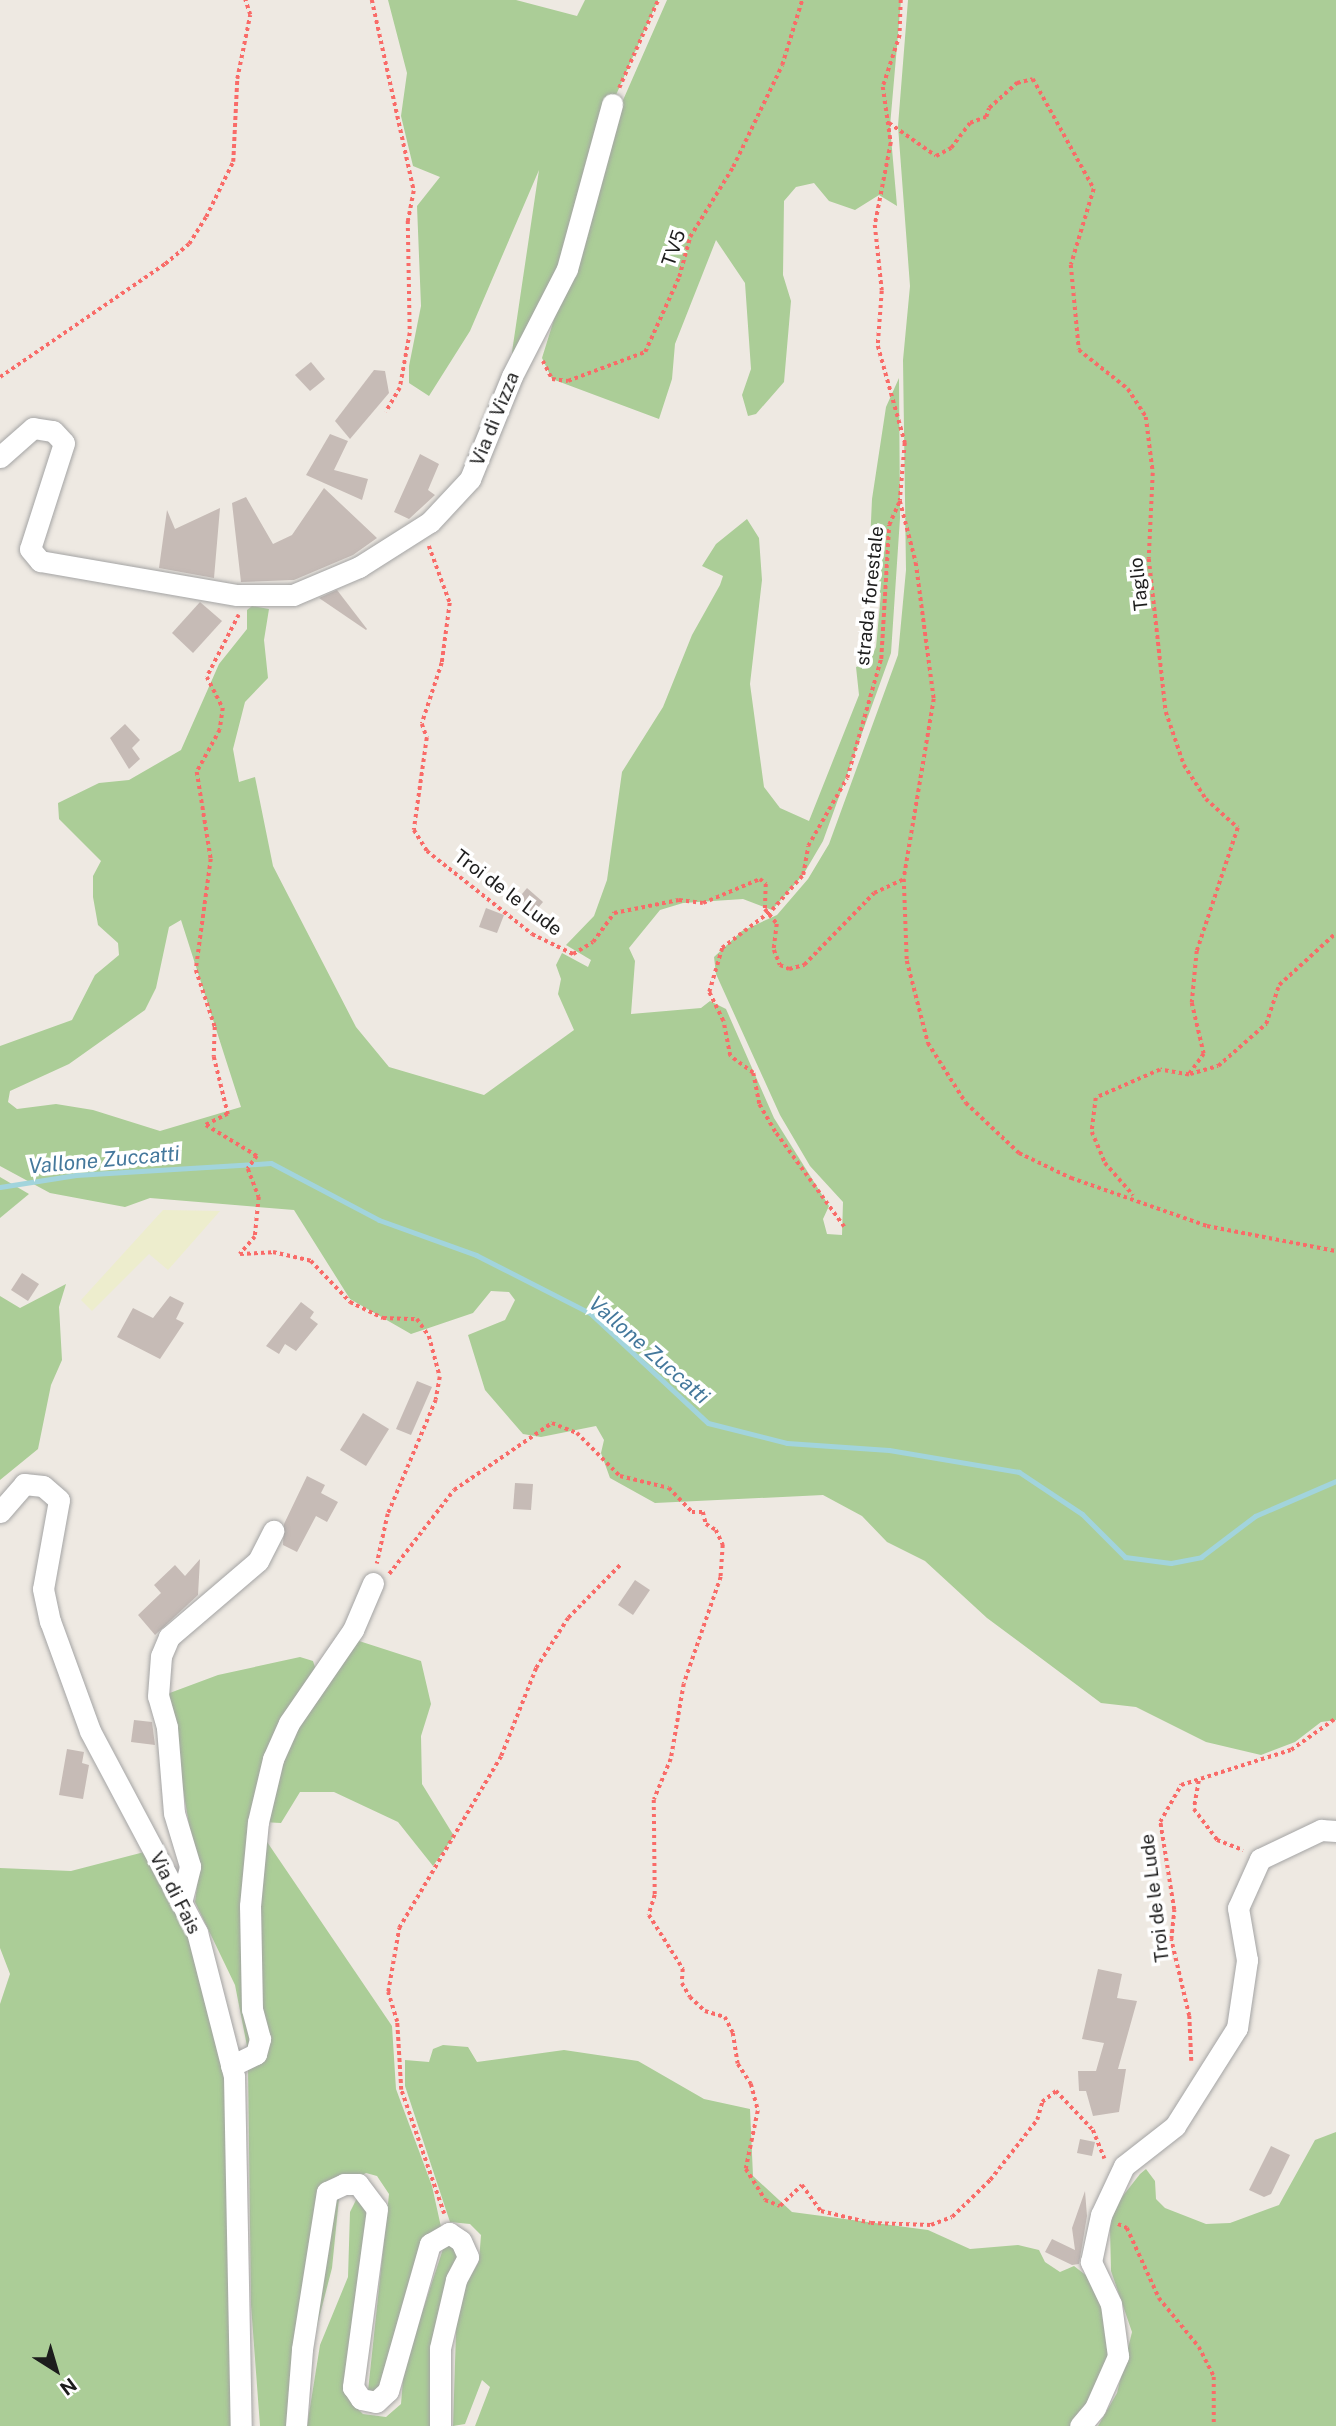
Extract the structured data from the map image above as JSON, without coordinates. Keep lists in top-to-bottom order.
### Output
{
  "streets": {
    "street": ["Via di Vizza", "Via di Fais"],
    "path": [
      "TV5",
      "Taglio",
      "strada forestale",
      "Troi de le Lude"
    ]
  },
  "crossings": [
    ["Via di Vizza", "Troi de le Lude"],
    ["strada forestale", "Troi de le Lude"]
  ],
  "water": ["Vallone Zuccatti"],
  "north": "bottom right"
}
